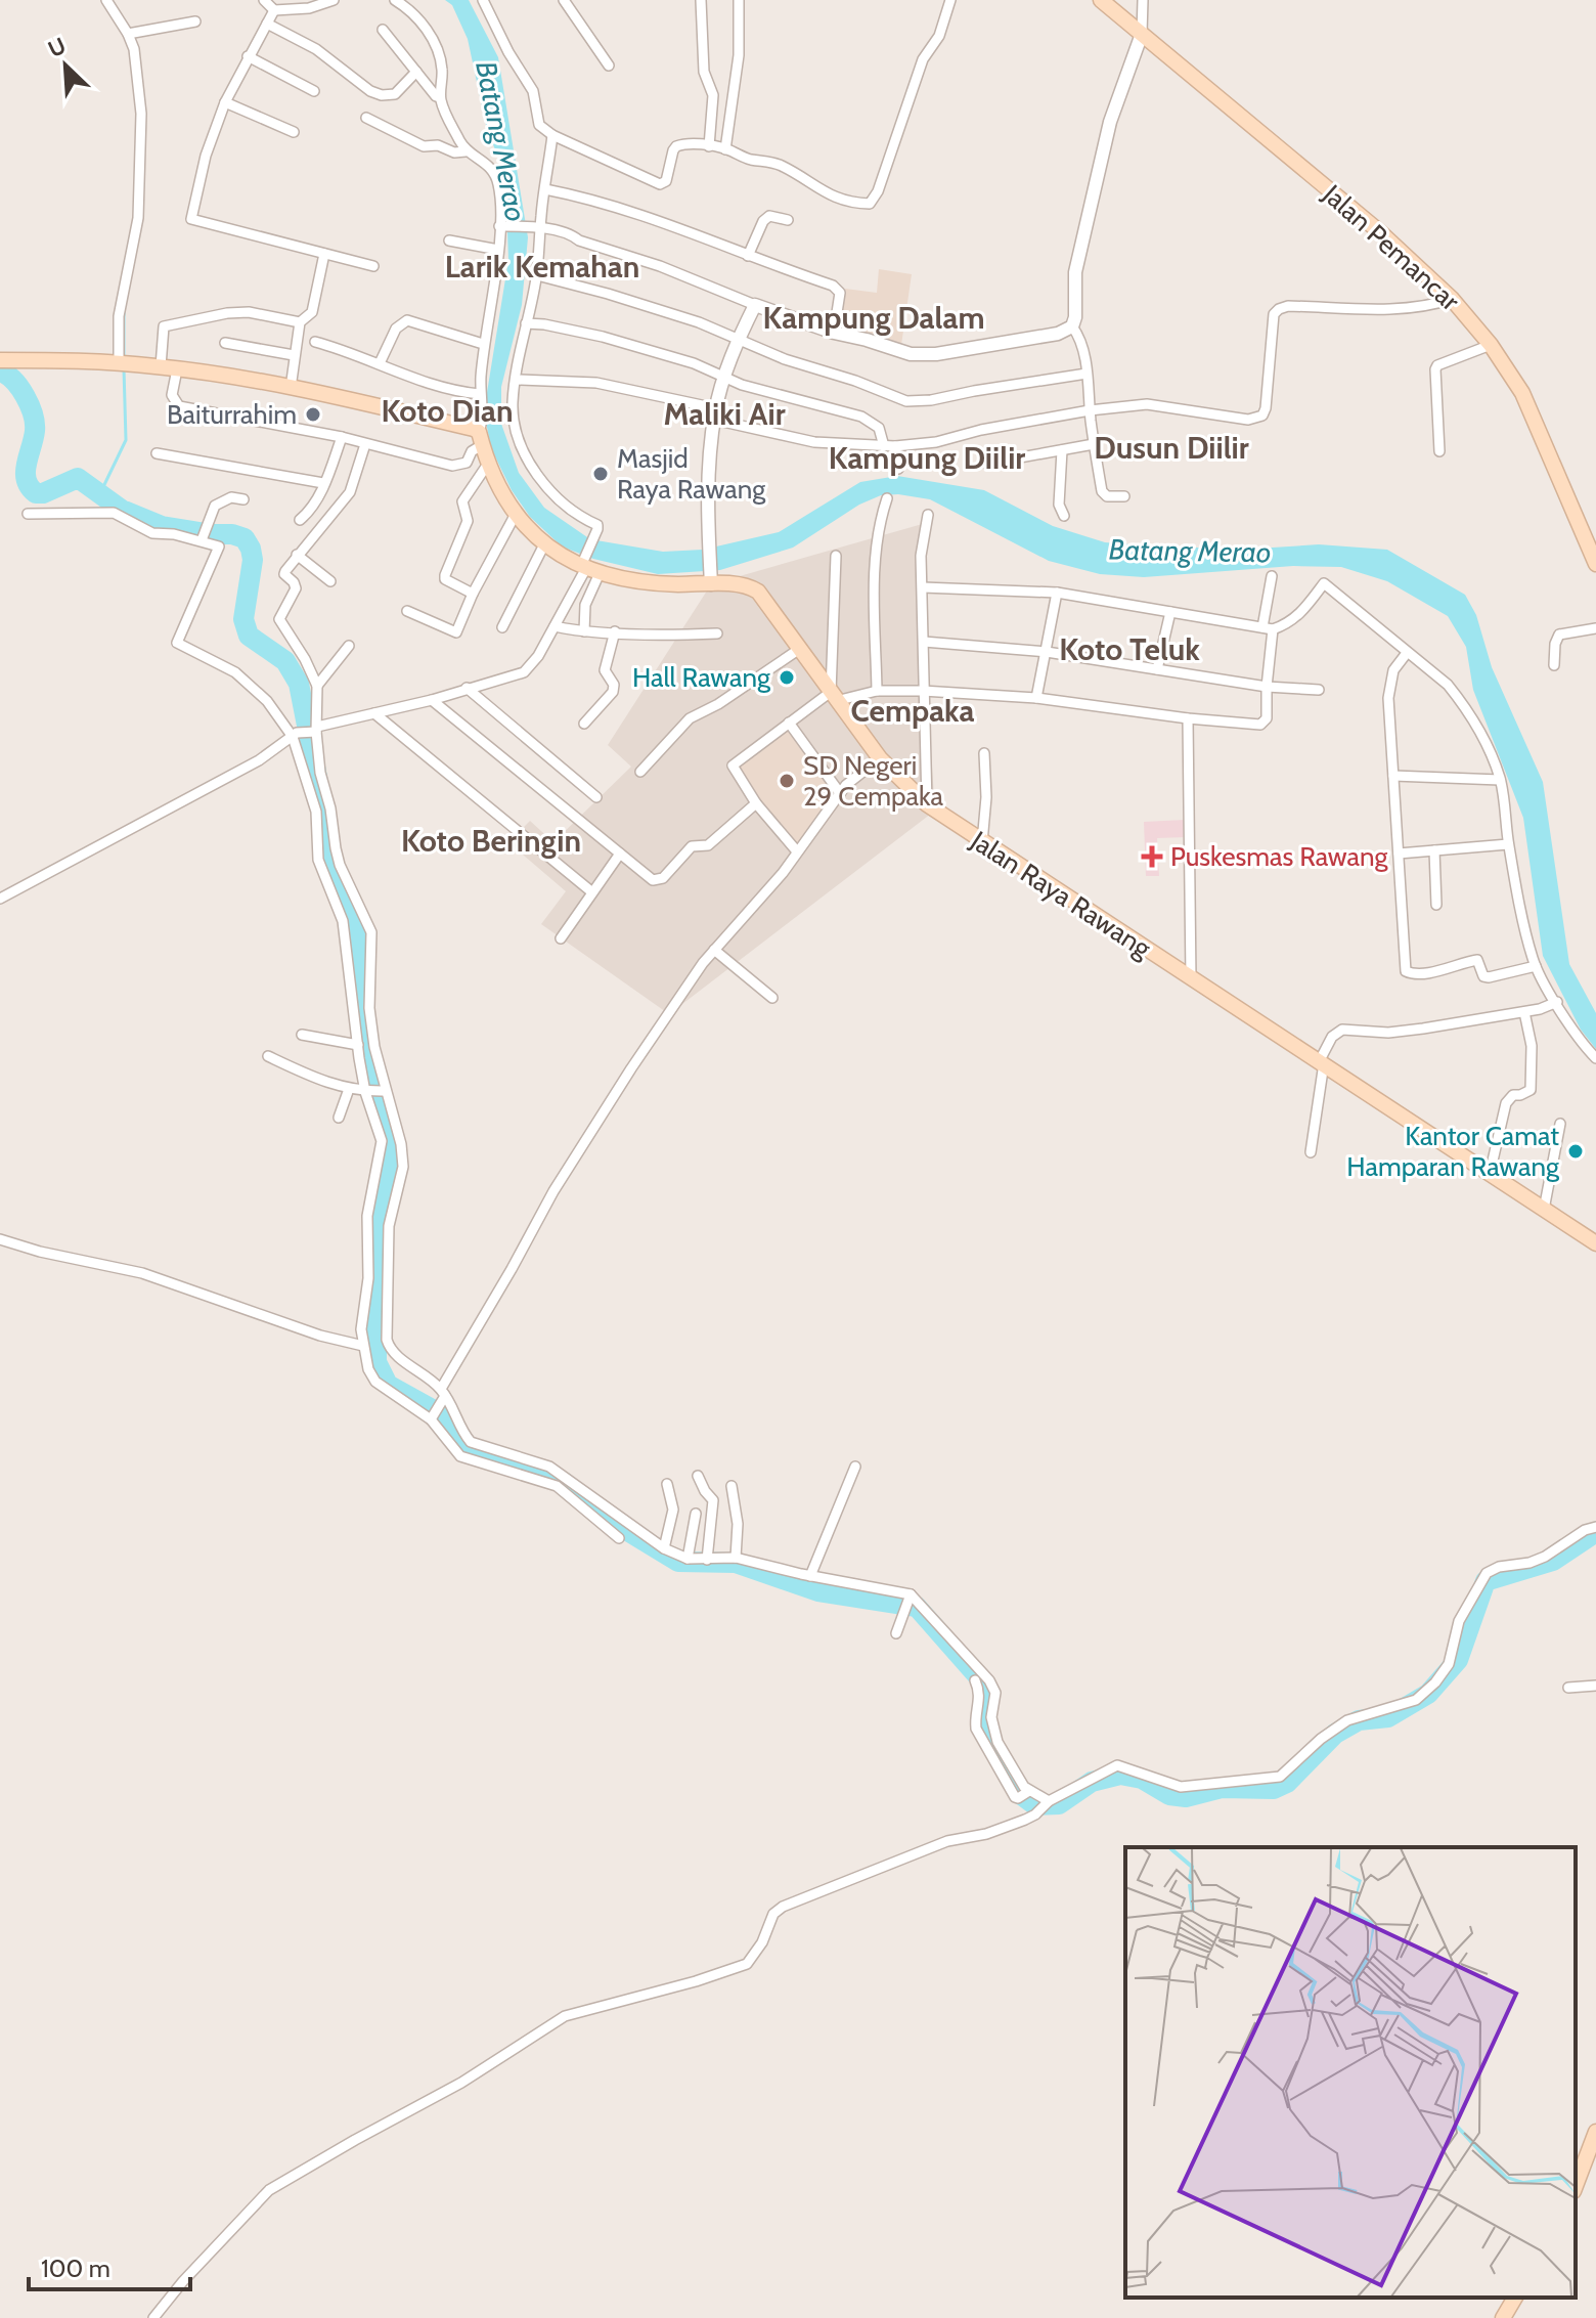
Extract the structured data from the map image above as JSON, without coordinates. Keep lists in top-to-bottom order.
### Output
{
  "streets": {
    "main road": ["Jalan Pemancar", "Jalan Raya Rawang"]
  },
  "districts": [
    "Larik Kemahan",
    "Kampung Dalam",
    "Koto Dian",
    "Maliki Air",
    "Dusun Diilir",
    "Kampung Diilir",
    "Koto Teluk",
    "Cempaka",
    "Koto Beringin"
  ],
  "water": ["Batang Merao"],
  "places": {
    "other": [
      "Baiturrahim",
      "Masjid Raya Rawang",
      "Hall Rawang",
      "SD Negeri 29 Cempaka",
      "Kantor Camat Hamparan Rawang"
    ],
    "health": ["Puskesmas Rawang"]
  },
  "scale_bar": "100 m",
  "north": "top left"
}
